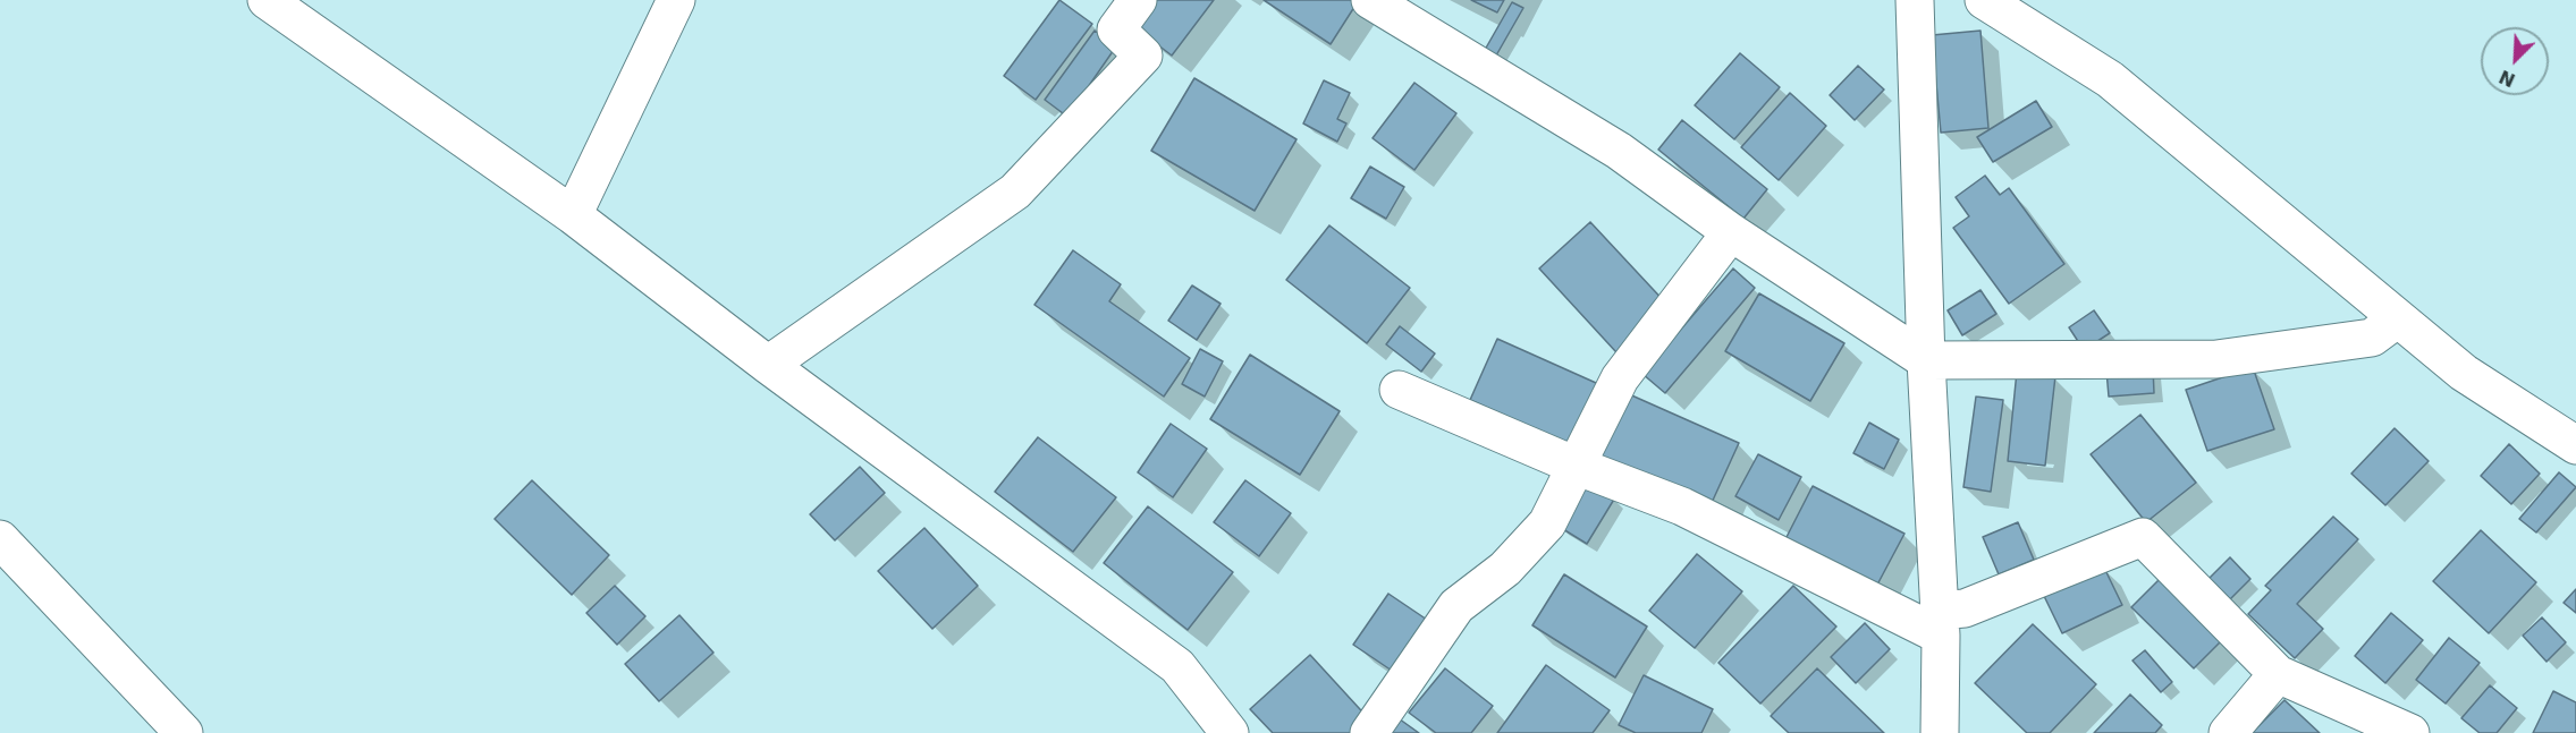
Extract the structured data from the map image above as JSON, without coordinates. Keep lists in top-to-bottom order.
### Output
{
  "north": "bottom left"
}
